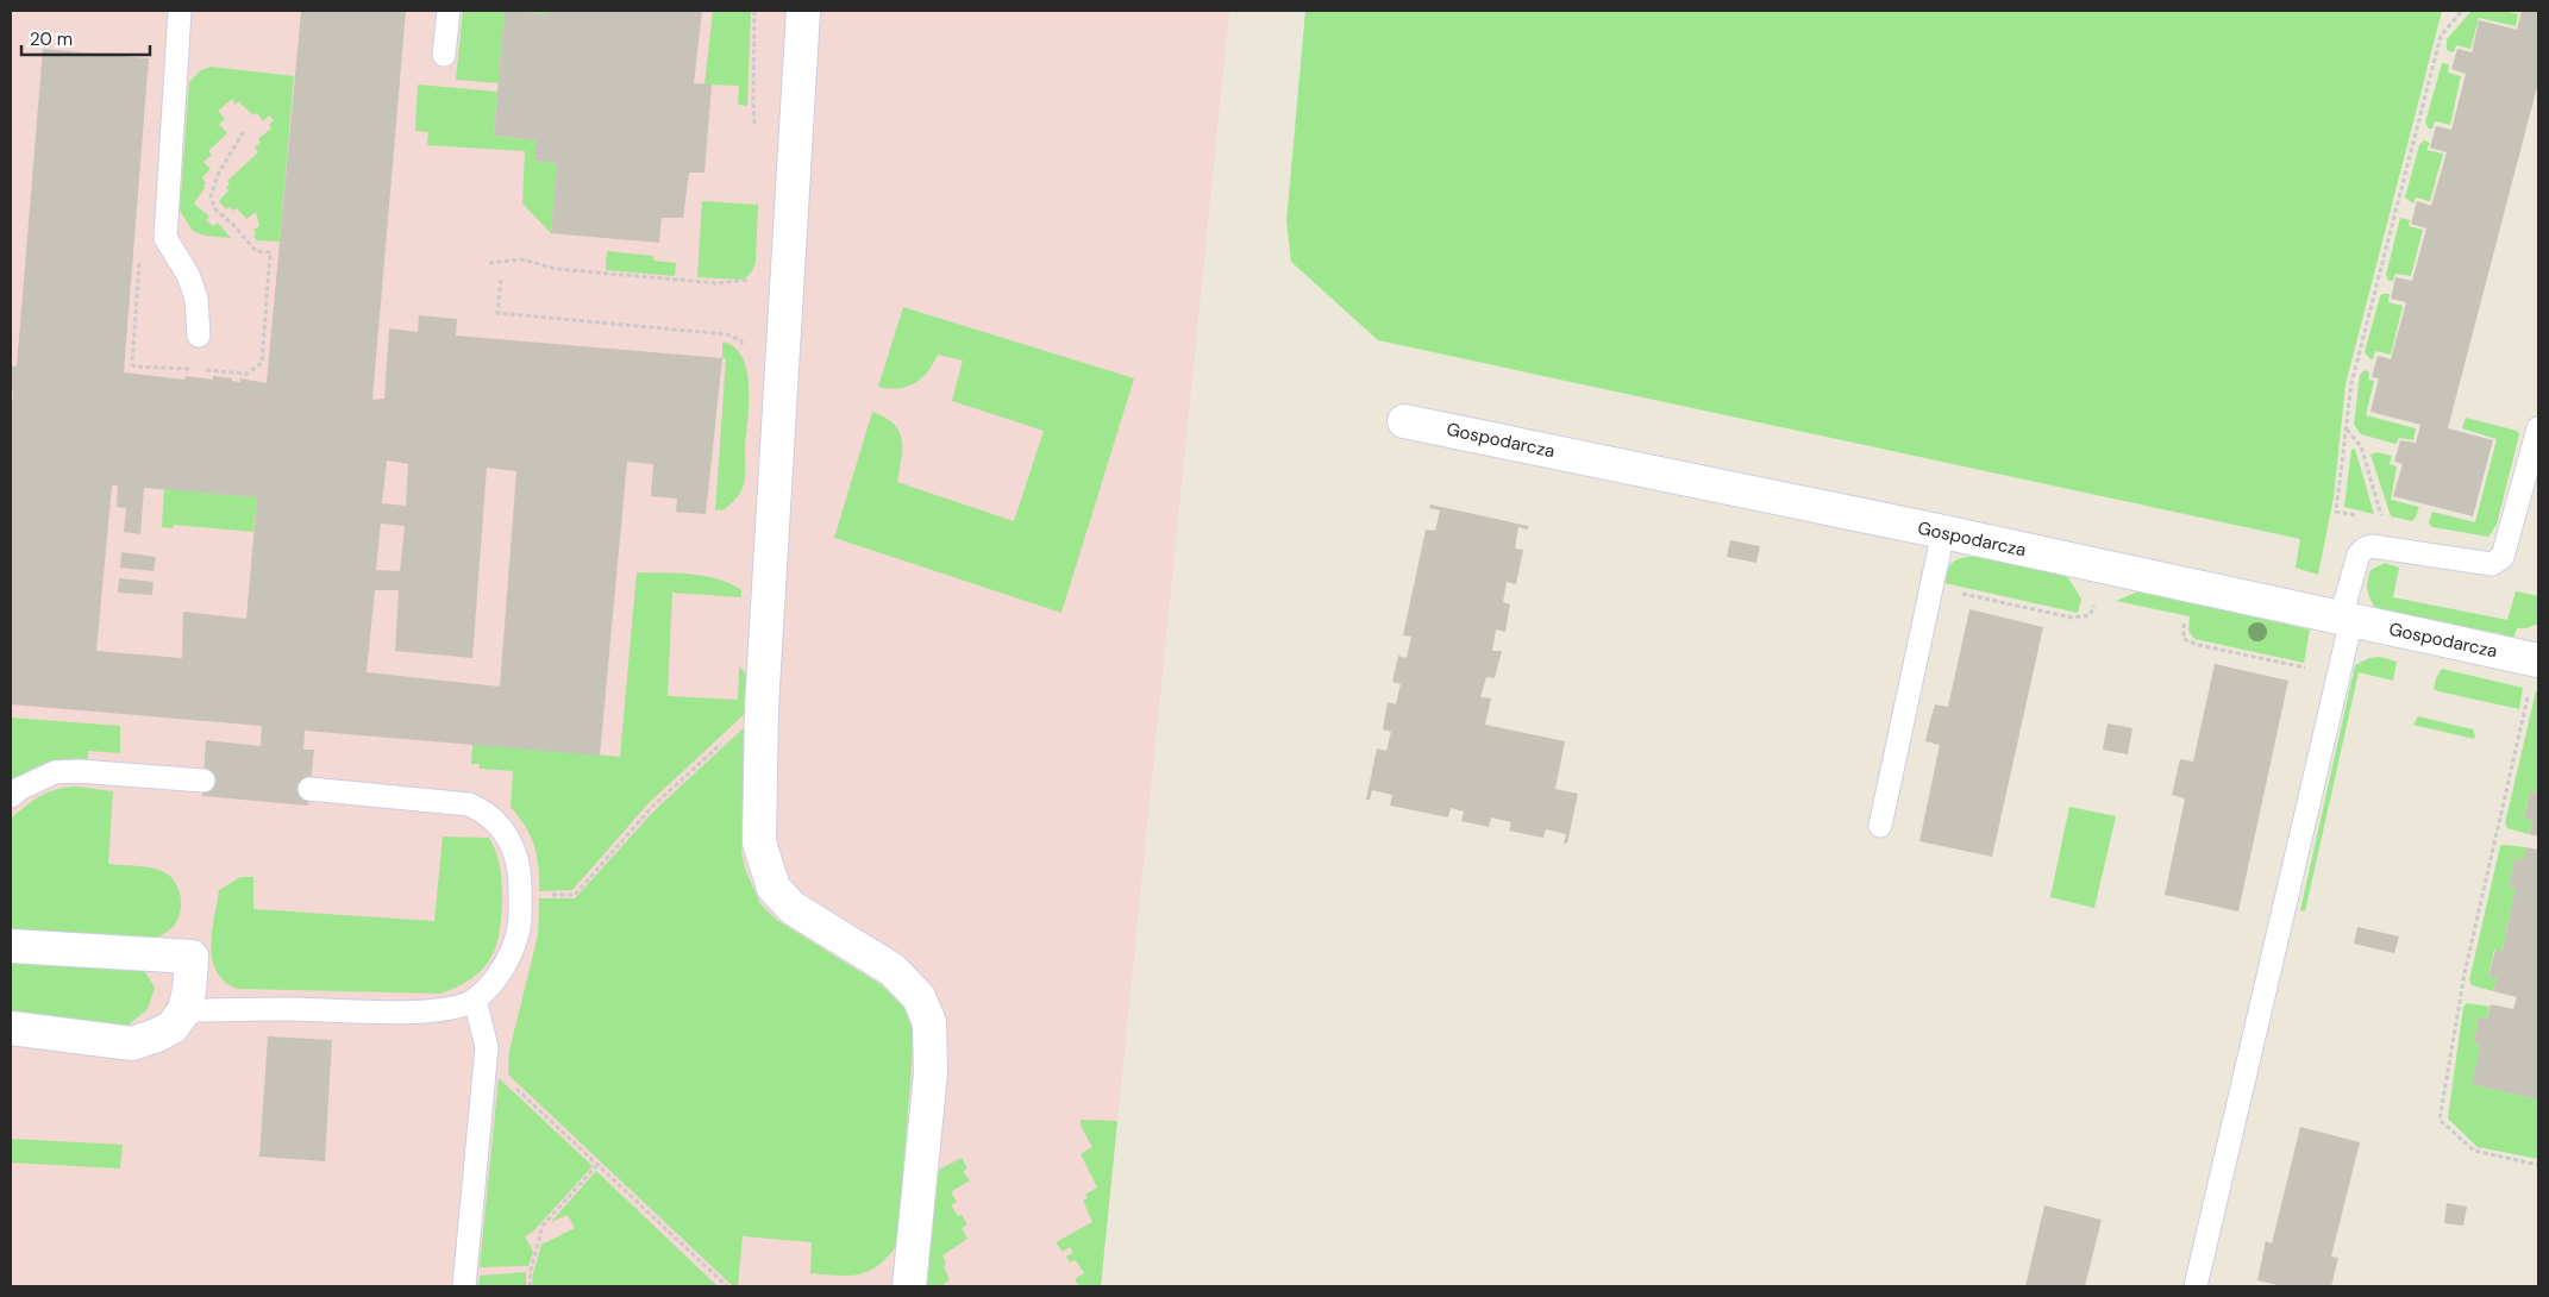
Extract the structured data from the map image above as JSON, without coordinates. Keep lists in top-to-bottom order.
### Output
{
  "streets": {
    "street": ["Gospodarcza"]
  },
  "scale_bar": "20 m"
}
